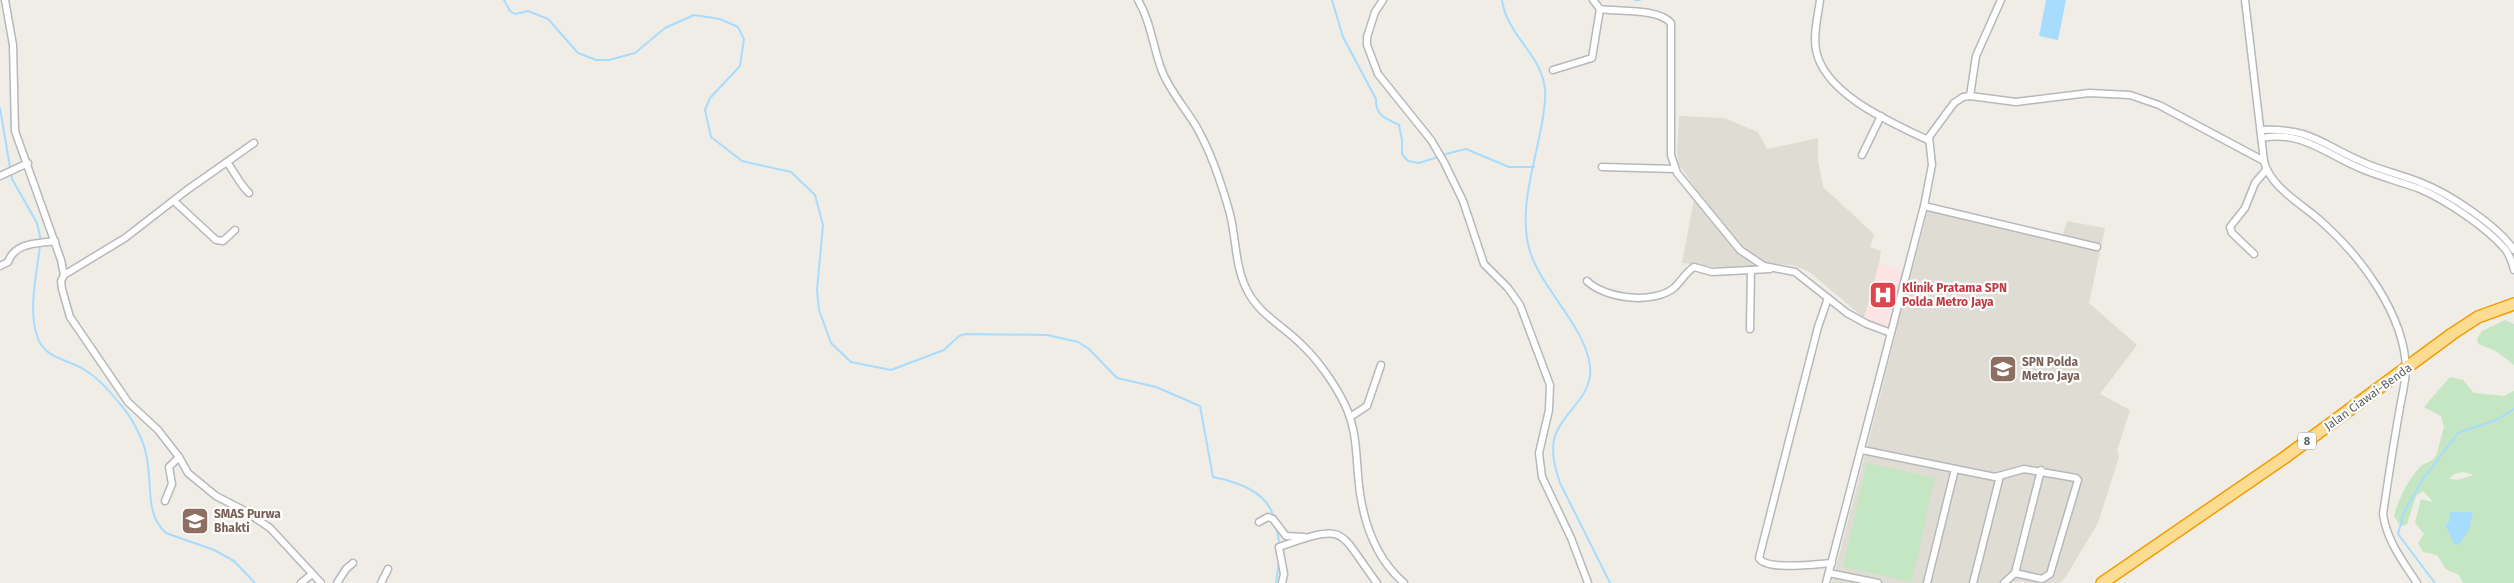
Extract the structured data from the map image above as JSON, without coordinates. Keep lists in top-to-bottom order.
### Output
{
  "streets": {
    "highway": ["Jalan Ciawai-Benda", "8"]
  },
  "places": {
    "hospital": ["Klinik Pratama SPN Polda Metro Jaya"],
    "school or university": ["SPN Polda Metro Jaya", "SMAS Purwa Bhakti"]
  }
}
